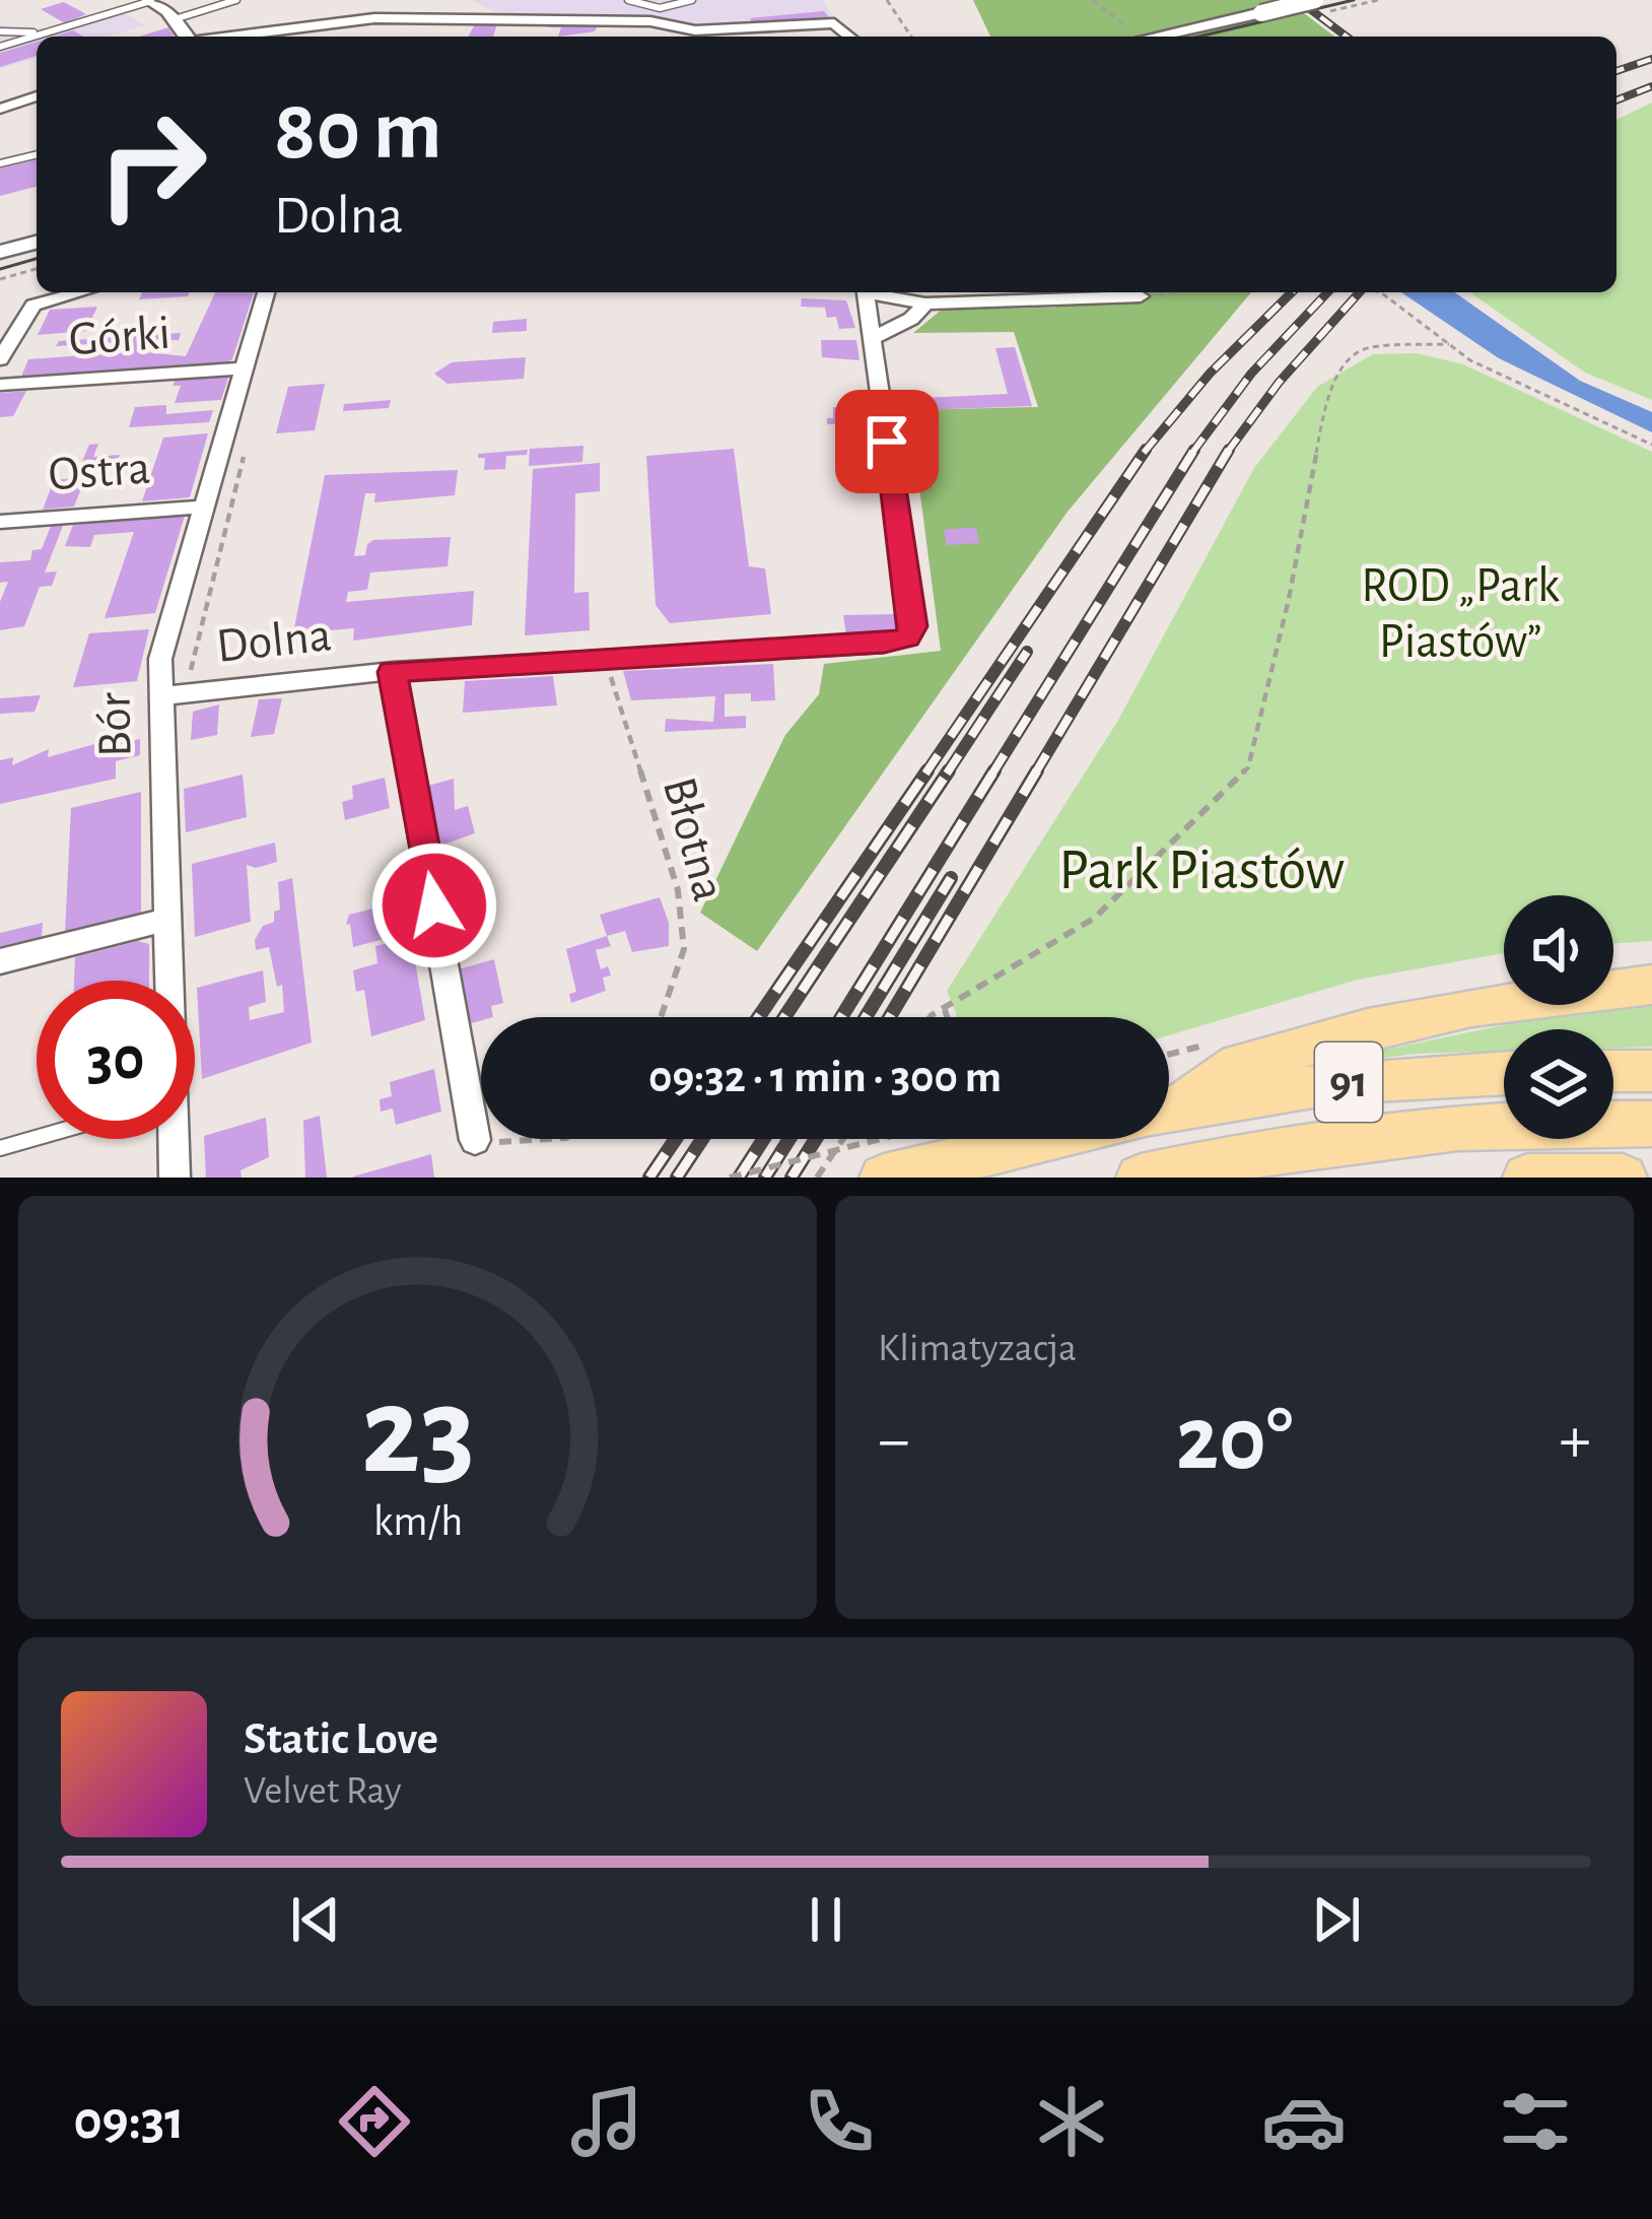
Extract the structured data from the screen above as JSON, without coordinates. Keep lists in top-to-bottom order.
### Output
{
  "streets": {
    "main road": ["91"],
    "street": [
      "Górki",
      "Ostra",
      "Dolna",
      "Bór"
    ],
    "path": ["Błotna"]
  },
  "crossings": [
    ["Górki", "Bór"],
    ["Ostra", "Bór"],
    ["Dolna", "Bór"],
    ["Dolna", "Błotna"]
  ],
  "parks": ["ROD „Park Piastów”", "Park Piastów"],
  "page": {
    "turn": ["80 m", "Dolna"],
    "limit": "30",
    "trip": "09:32 · 1 min · 300 m",
    "tile": "Klimatyzacja",
    "heat": ["−", "20°", "+"],
    "song": ["Static Love", "Velvet Ray"],
    "tabs": "09:31",
    "gauge": ["23", "km/h"]
  }
}
